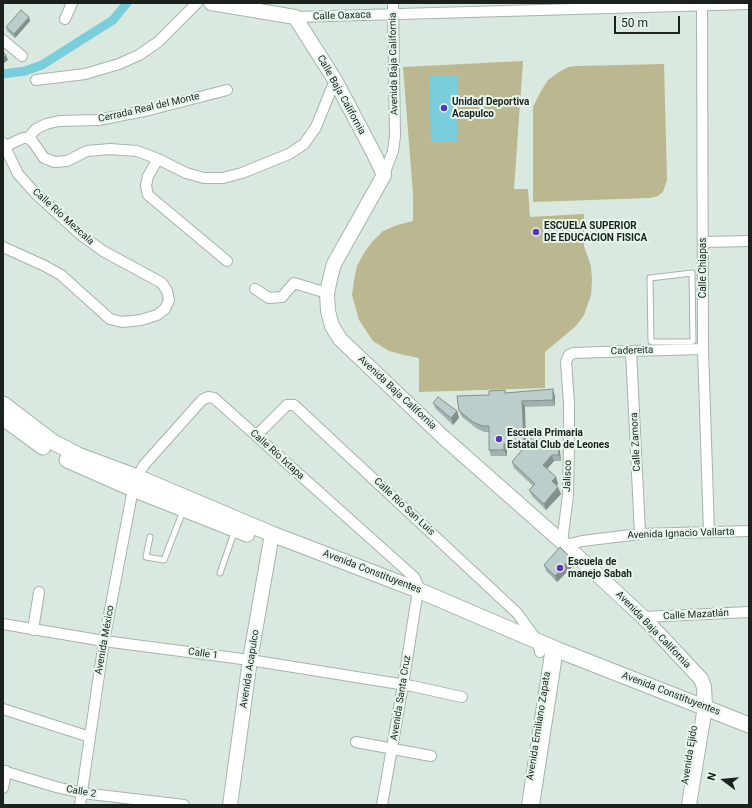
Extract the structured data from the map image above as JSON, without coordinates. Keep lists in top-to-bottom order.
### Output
{
  "streets": {
    "main road": [
      "Avenida Baja California",
      "Calle Baja California",
      "Avenida Constituyentes",
      "Avenida Acapulco",
      "Avenida Ejido"
    ],
    "street": [
      "Calle Oaxaca",
      "Cerrada Real del Monte",
      "Calle Río Mezcala",
      "Calle Chiapas",
      "Cadereita",
      "Calle Zamora",
      "Calle Río Ixtapa",
      "Jalisco",
      "Calle Río San Luis",
      "Avenida Ignacio Vallarta",
      "Calle Mazatlán",
      "Avenida México",
      "Calle 1",
      "Avenida Santa Cruz",
      "Avenida Emiliano Zapata",
      "Calle 2"
    ]
  },
  "crossings": [
    ["Calle Oaxaca", "Avenida Baja California"],
    ["Calle Oaxaca", "Calle Baja California"],
    ["Calle Oaxaca", "Calle Chiapas"],
    ["Avenida Baja California", "Calle Baja California"],
    ["Avenida Baja California", "Jalisco"],
    ["Avenida Baja California", "Avenida Ignacio Vallarta"],
    ["Avenida Baja California", "Avenida Constituyentes"],
    ["Avenida Baja California", "Calle Mazatlán"],
    ["Avenida Baja California", "Avenida Ejido"],
    ["Calle Chiapas", "Cadereita"],
    ["Calle Chiapas", "Avenida Ignacio Vallarta"],
    ["Cadereita", "Calle Zamora"],
    ["Cadereita", "Jalisco"],
    ["Calle Zamora", "Avenida Ignacio Vallarta"],
    ["Calle Río Ixtapa", "Calle Río San Luis"],
    ["Calle Río Ixtapa", "Avenida Constituyentes"],
    ["Calle Río Ixtapa", "Avenida México"],
    ["Calle Río Ixtapa", "Avenida Santa Cruz"],
    ["Jalisco", "Avenida Ignacio Vallarta"],
    ["Calle Río San Luis", "Avenida Constituyentes"],
    ["Calle Río San Luis", "Avenida Emiliano Zapata"],
    ["Avenida Constituyentes", "Avenida México"],
    ["Avenida Constituyentes", "Avenida Acapulco"],
    ["Avenida Constituyentes", "Avenida Santa Cruz"],
    ["Avenida Constituyentes", "Avenida Emiliano Zapata"],
    ["Avenida Constituyentes", "Avenida Ejido"],
    ["Avenida México", "Calle 1"],
    ["Avenida México", "Calle 2"],
    ["Calle 1", "Avenida Acapulco"],
    ["Calle 1", "Avenida Santa Cruz"]
  ],
  "places": [
    "Unidad Deportiva Acapulco",
    "ESCUELA SUPERIOR DE EDUCACION FISICA",
    "Escuela Primaria Estatal Club de Leones",
    "Escuela de manejo Sabah"
  ],
  "scale_bar": "50 m",
  "north": "left"
}
